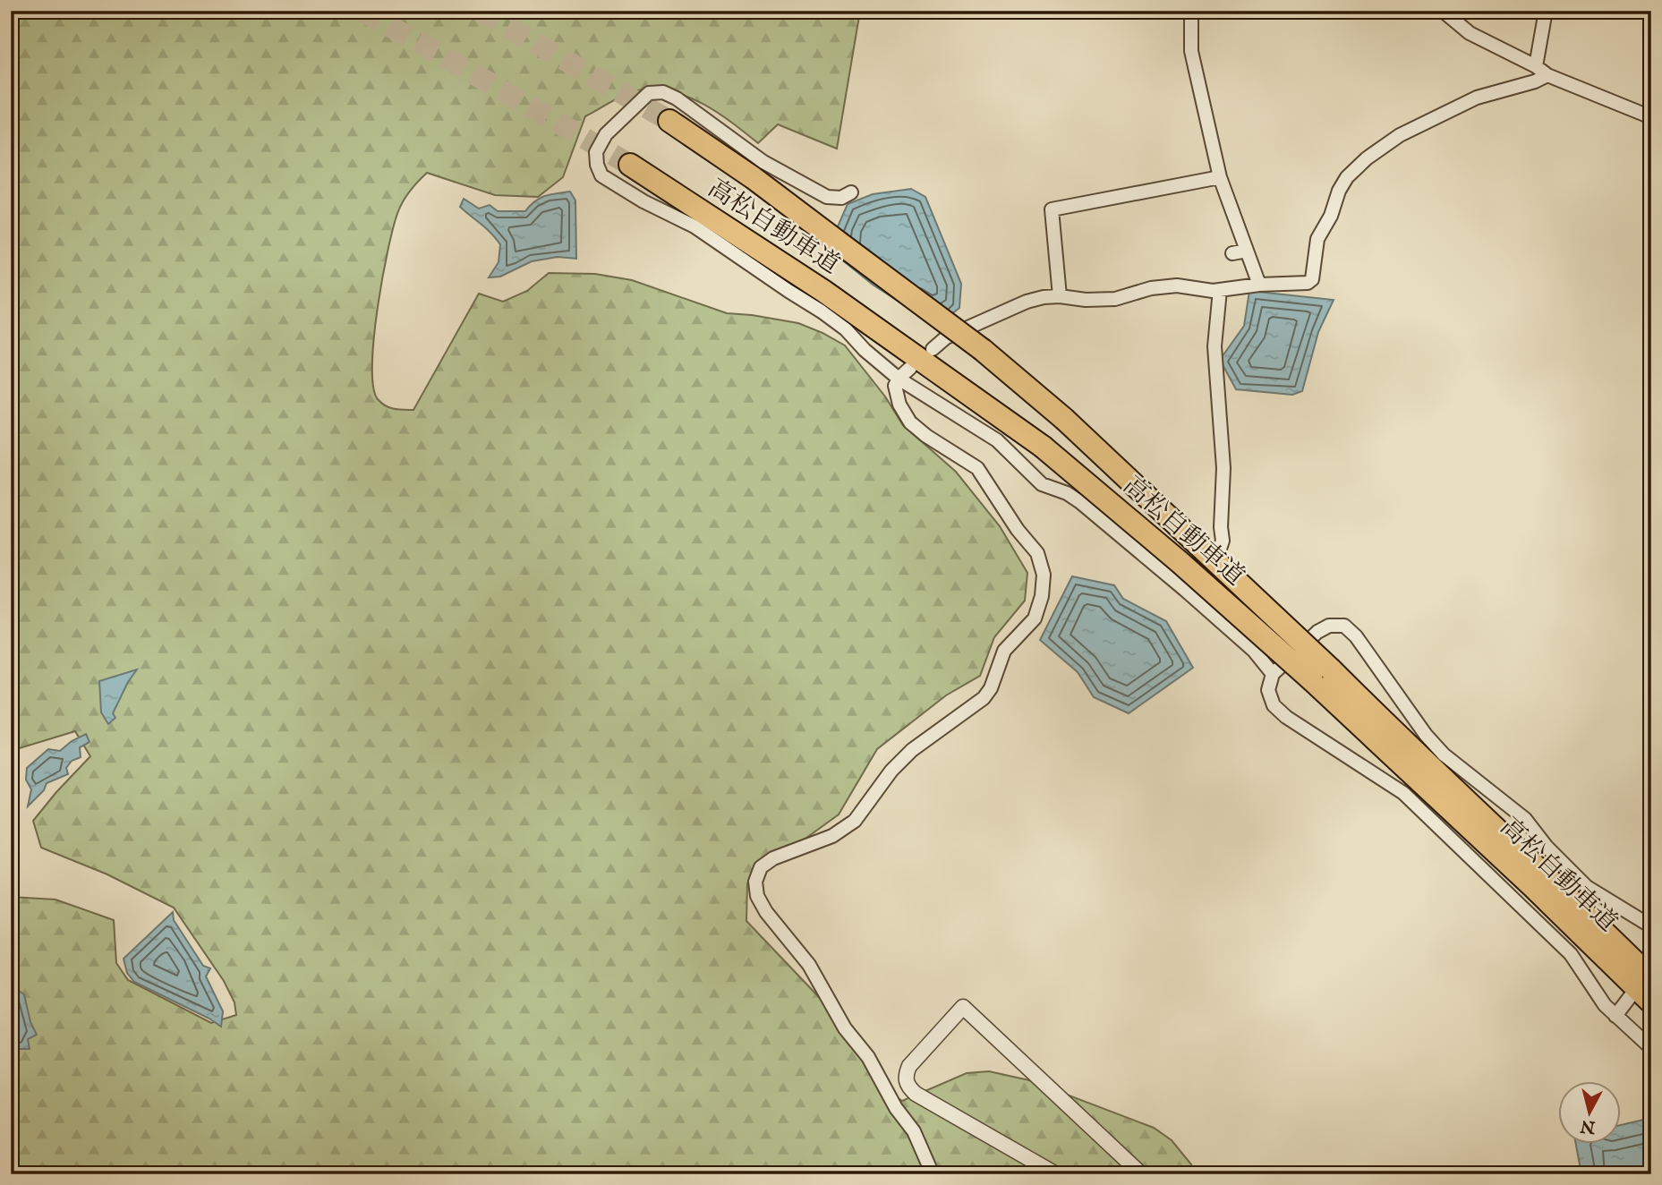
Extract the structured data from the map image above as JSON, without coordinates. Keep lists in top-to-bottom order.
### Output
{
  "streets": {
    "highway": ["高松自動車道"]
  },
  "north": "bottom"
}
